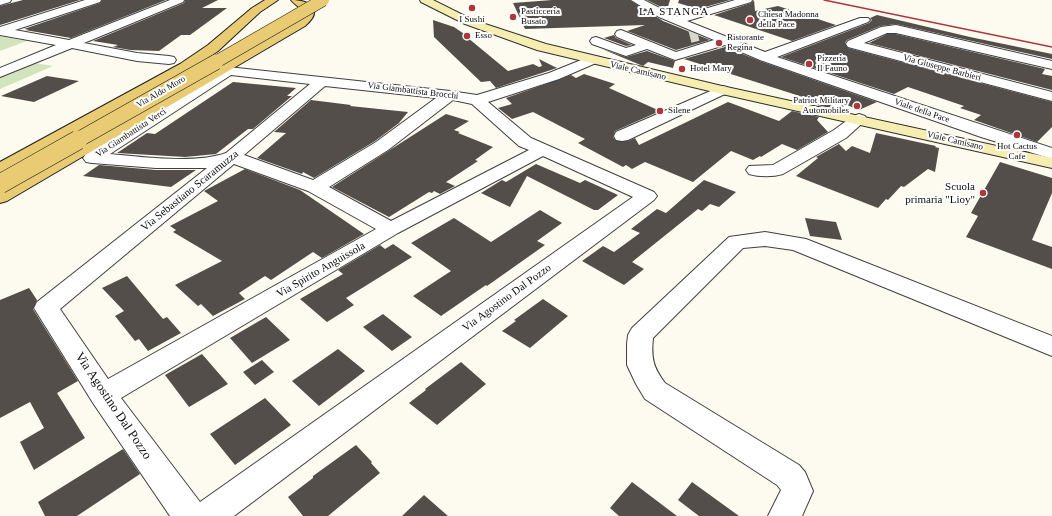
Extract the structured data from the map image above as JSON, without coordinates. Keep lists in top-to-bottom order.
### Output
{
  "streets": {
    "main road": ["Viale Camisano", "Via Aldo Moro"],
    "street": [
      "Via Giuseppe Barbieri",
      "Via Giambattista Brocchi",
      "Viale della Pace",
      "Via Giambattista Verci",
      "Via Sebastiano Scaramuzza",
      "Via Spirito Anguissola",
      "Via Agostino Dal Pozzo"
    ]
  },
  "crossings": [
    ["Viale Camisano", "Via Giambattista Brocchi"],
    ["Via Giambattista Brocchi", "Via Giambattista Verci"],
    ["Via Giambattista Brocchi", "Via Sebastiano Scaramuzza"],
    ["Via Giambattista Brocchi", "Via Agostino Dal Pozzo"],
    ["Via Giambattista Verci", "Via Sebastiano Scaramuzza"],
    ["Via Sebastiano Scaramuzza", "Via Agostino Dal Pozzo"],
    ["Via Spirito Anguissola", "Via Agostino Dal Pozzo"]
  ],
  "districts": ["LA STANGA"],
  "places": [
    "I Sushi",
    "Pasticceria Busato",
    "Chiesa Madonna della Pace",
    "Esso",
    "Ristorante Regina",
    "Pizzeria Il Fauno",
    "Hotel Mary",
    "Patriot Military Automobiles",
    "Silene",
    "Hot Cactus Cafe",
    "Scuola primaria \"Lioy\""
  ]
}
